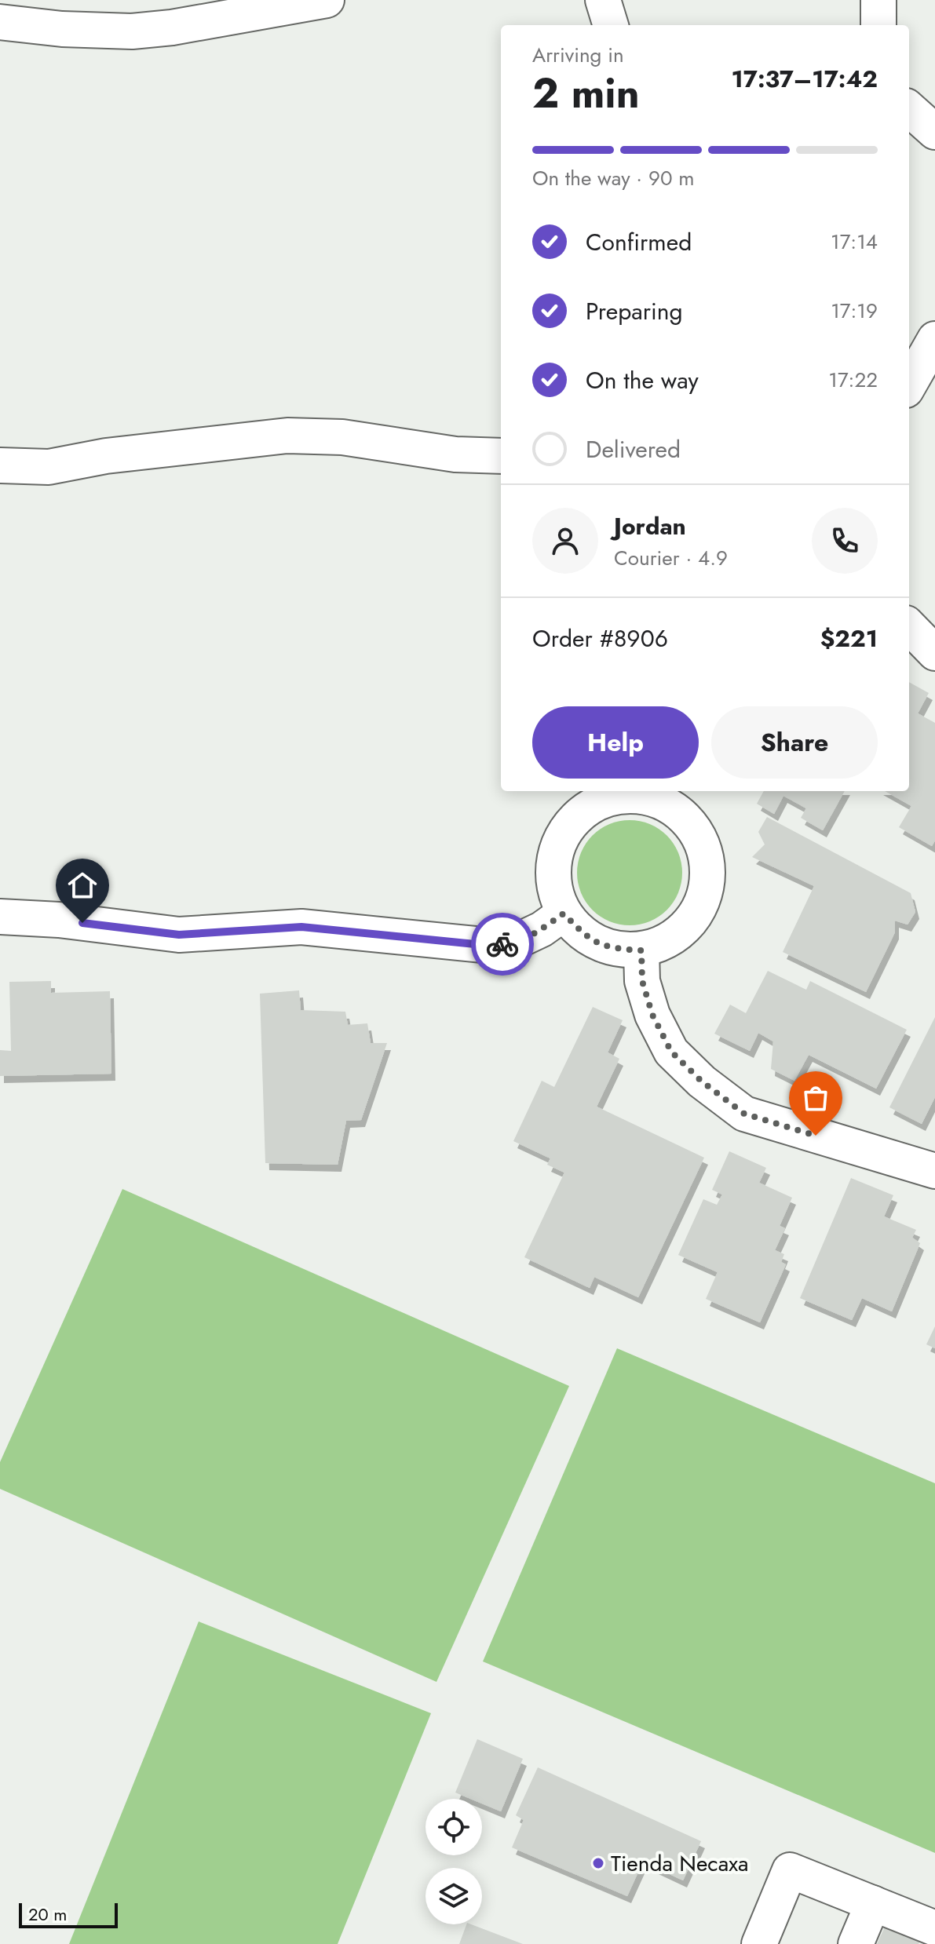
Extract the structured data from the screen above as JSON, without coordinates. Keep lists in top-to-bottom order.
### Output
{
  "places": ["Tienda Necaxa"],
  "scale_bar": "20 m",
  "page": {
    "heading": ["2 min", "Arriving in", "17:37–17:42"],
    "panel": [
      "Jordan",
      "Courier · 4.9",
      "Order #8906",
      "$221"
    ],
    "bar": "On the way · 90 m",
    "list": [
      ["Confirmed", "17:14"],
      ["Preparing", "17:19"],
      ["On the way", "17:22"],
      "Delivered"
    ],
    "buttons": ["Help", "Share"],
    "scale": "20 m"
  }
}
